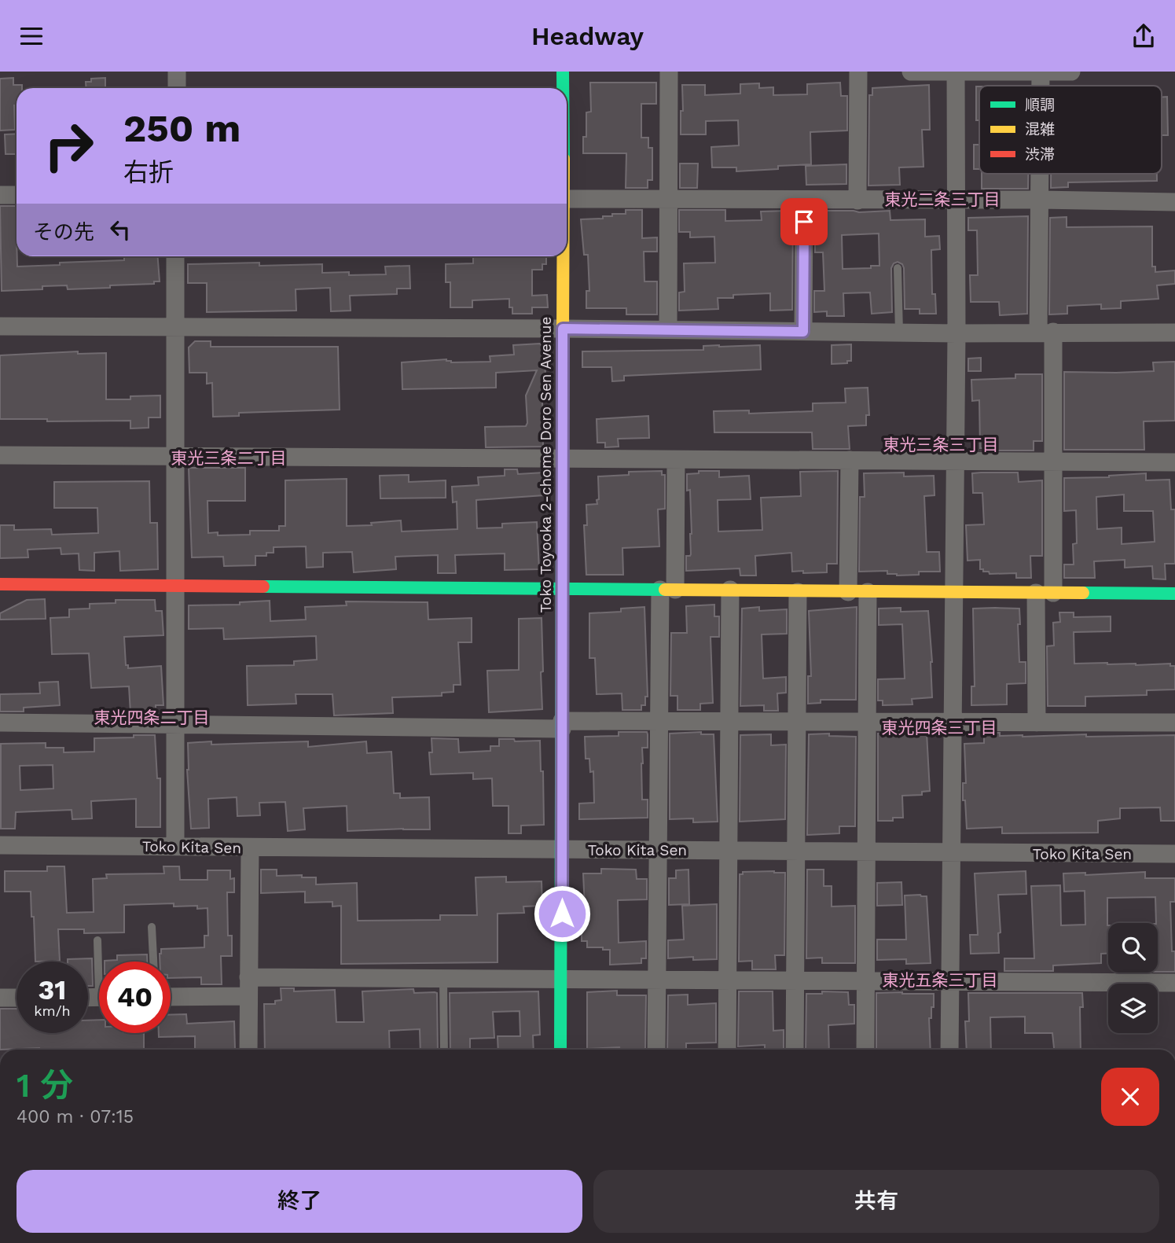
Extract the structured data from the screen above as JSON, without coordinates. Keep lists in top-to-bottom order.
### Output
{
  "streets": {
    "street": ["Toko Toyooka 2-chome Doro Sen Avenue", "Toko Kita Sen"]
  },
  "crossings": [
    ["Toko Toyooka 2-chome Doro Sen Avenue", "Toko Kita Sen"]
  ],
  "districts": [
    "東光二条三丁目",
    "東光三条三丁目",
    "東光三条二丁目",
    "東光四条二丁目",
    "東光四条三丁目",
    "東光五条三丁目"
  ],
  "legend": ["順調", "混雑", "渋滞"],
  "page": {
    "header": "Headway",
    "turn": ["250 m", "右折"],
    "then": "その先",
    "speed": "31 km/h",
    "limit": "40",
    "heading": ["1 分", "400 m · 07:15"],
    "buttons": ["終了", "共有"]
  }
}
